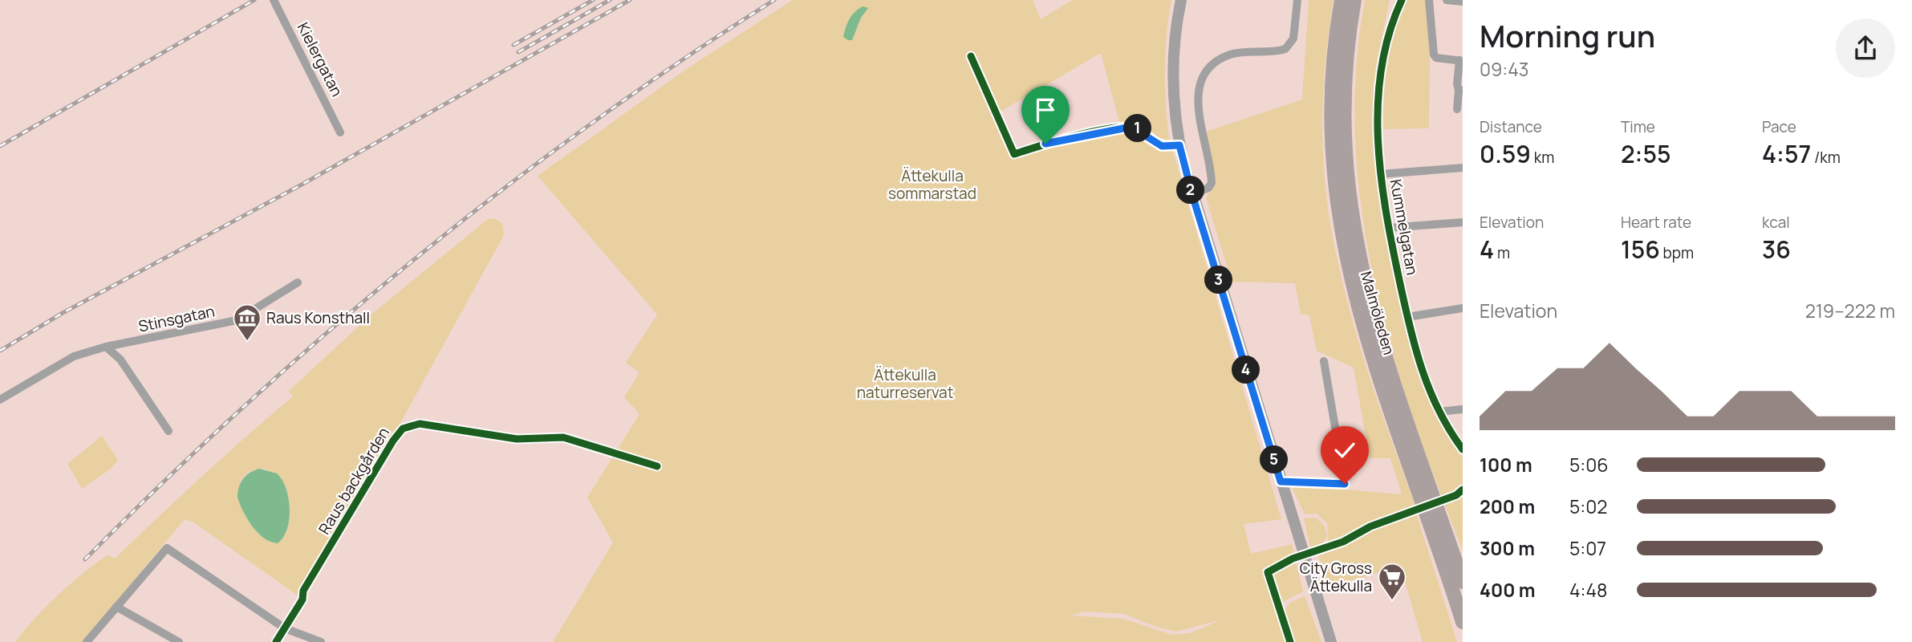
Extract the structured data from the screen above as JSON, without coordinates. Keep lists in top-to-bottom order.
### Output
{
  "streets": {
    "highway": ["Malmöleden"],
    "street": [
      "Kielergatan",
      "Kummelgatan",
      "Stinsgatan",
      "Raus backgården"
    ]
  },
  "parks": ["Ättekulla sommarstad", "Ättekulla naturreservat"],
  "places": {
    "museum": ["Raus Konsthall"],
    "supermarket": ["City Gross Ättekulla"]
  },
  "page": {
    "heading": ["Morning run", "09:43"],
    "stats": [
      ["Distance", "0.59 km"],
      ["Time", "2:55"],
      ["Pace", "4:57 /km"],
      ["Elevation", "4 m"],
      ["Heart rate", "156 bpm"],
      ["kcal", "36"]
    ],
    "pins": [
      "1",
      "2",
      "3",
      "4",
      "5"
    ],
    "chart": ["Elevation", "219–222 m"],
    "list": [
      {
        "name": "100 m",
        "note": "5:06"
      },
      {
        "name": "200 m",
        "note": "5:02"
      },
      {
        "name": "300 m",
        "note": "5:07"
      },
      {
        "name": "400 m",
        "note": "4:48"
      }
    ]
  }
}
